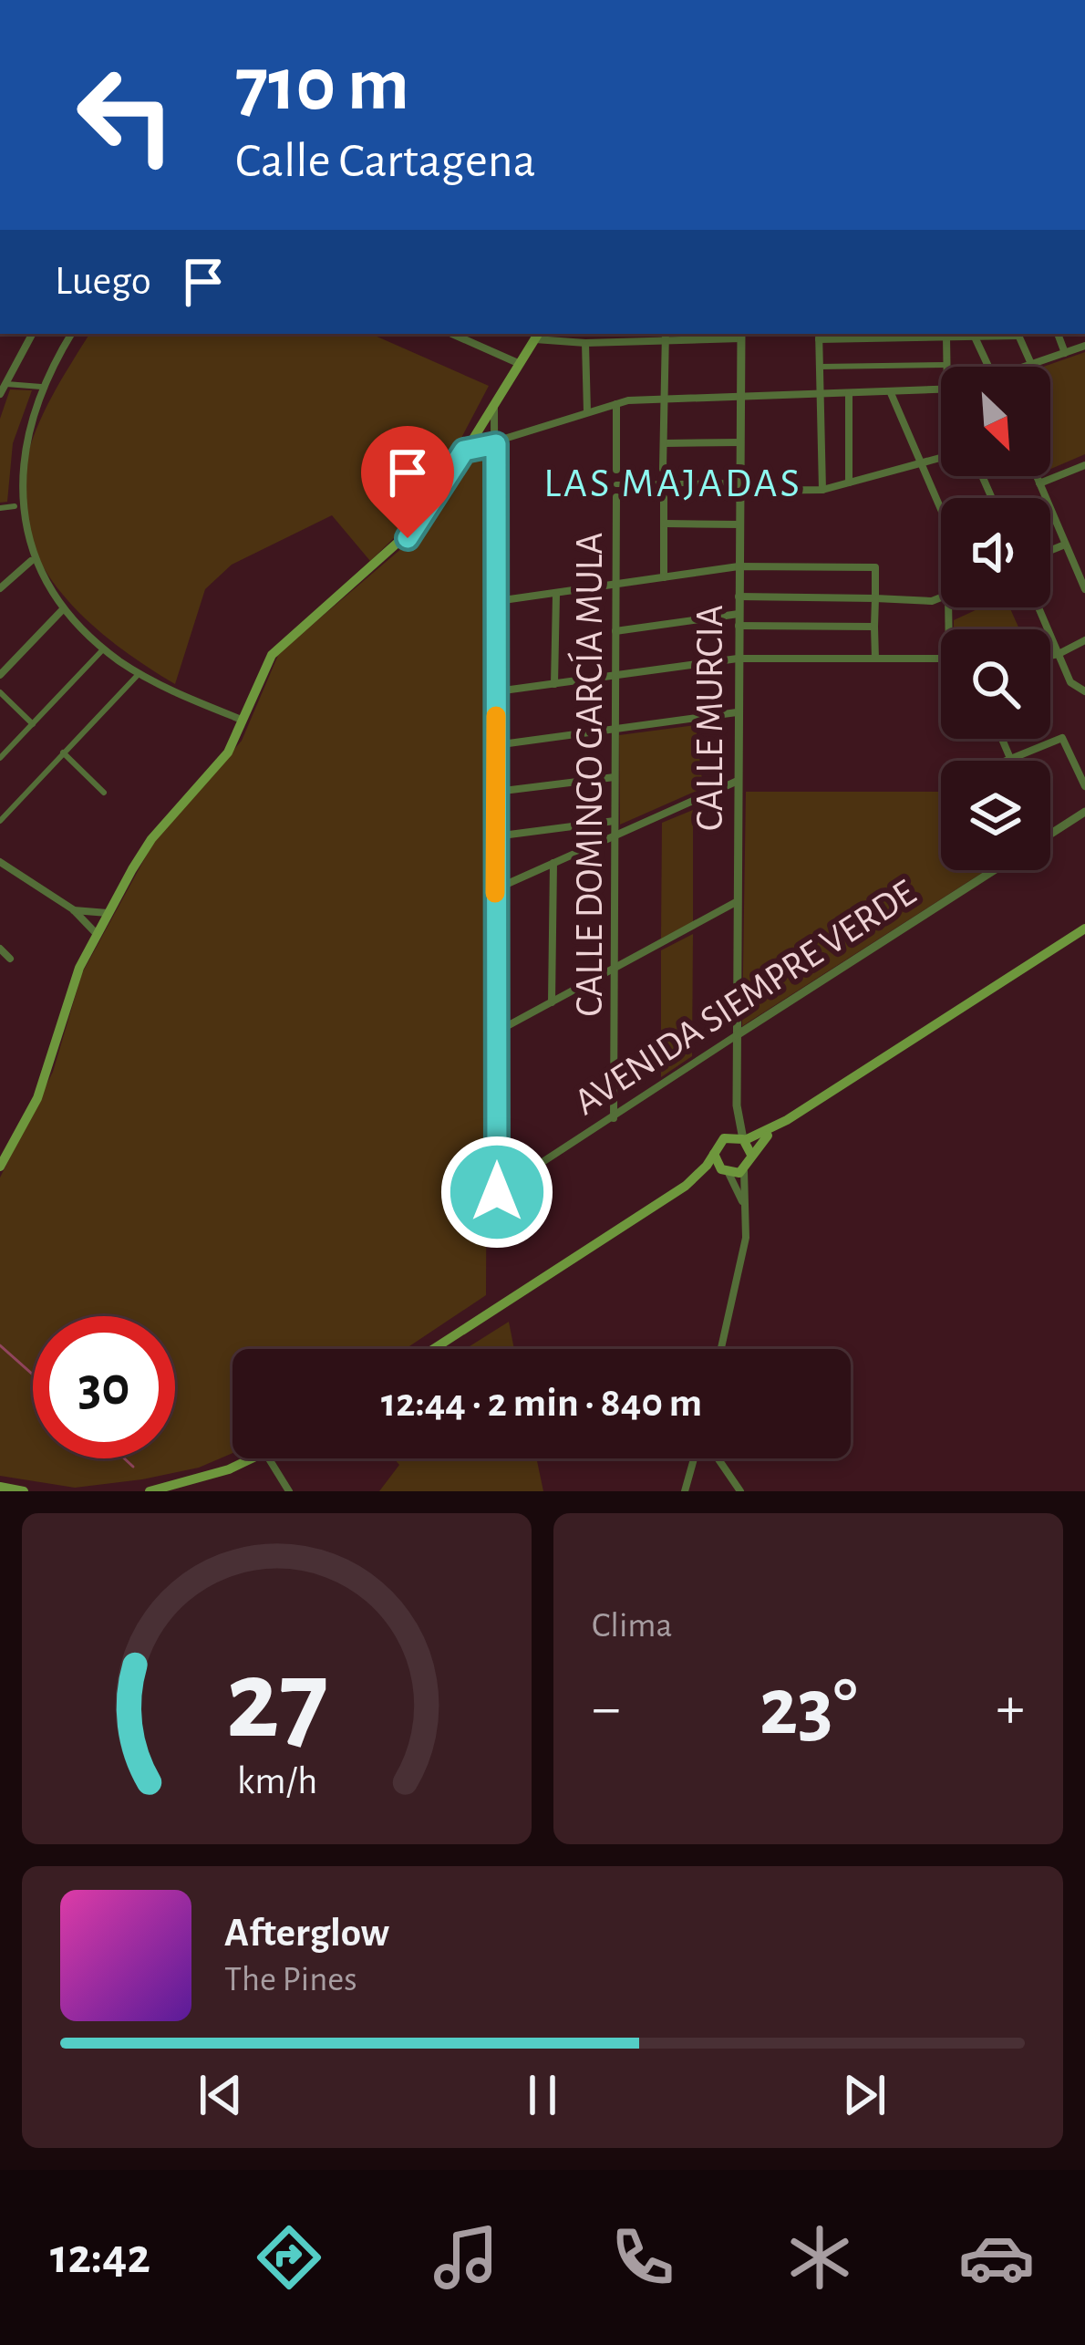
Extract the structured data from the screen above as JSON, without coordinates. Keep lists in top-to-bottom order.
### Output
{
  "streets": {
    "street": ["CALLE MURCIA", "CALLE DOMINGO GARCÍA MULA", "AVENIDA SIEMPRE VERDE"]
  },
  "crossings": [
    ["CALLE MURCIA", "AVENIDA SIEMPRE VERDE"],
    ["CALLE DOMINGO GARCÍA MULA", "AVENIDA SIEMPRE VERDE"]
  ],
  "districts": ["LAS MAJADAS"],
  "north": "bottom right",
  "page": {
    "turn": ["710 m", "Calle Cartagena"],
    "then": "Luego",
    "limit": "30",
    "trip": "12:44 · 2 min · 840 m",
    "tile": "Clima",
    "heat": ["−", "23°", "+"],
    "song": ["Afterglow", "The Pines"],
    "tabs": "12:42",
    "gauge": ["27", "km/h"]
  }
}
